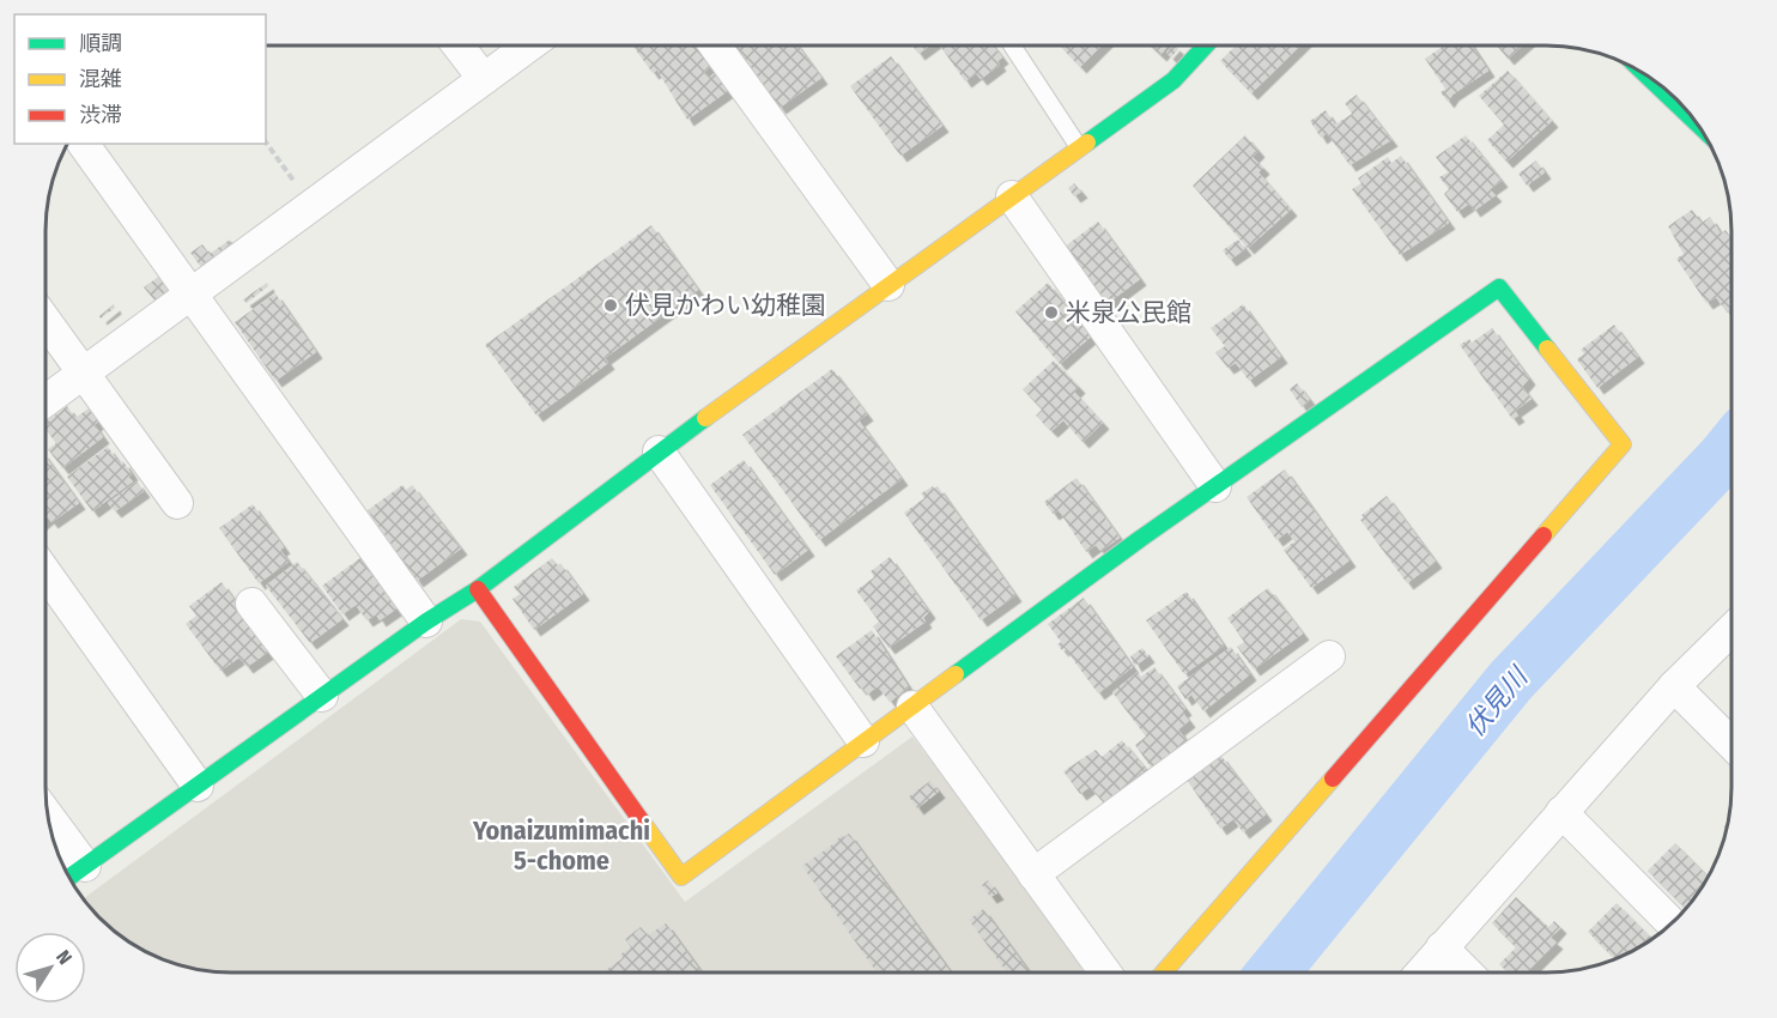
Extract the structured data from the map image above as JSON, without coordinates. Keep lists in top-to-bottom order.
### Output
{
  "districts": ["Yonaizumimachi 5-chome"],
  "water": ["伏見川"],
  "places": ["伏見かわい幼稚園", "米泉公民館"],
  "legend": ["順調", "混雑", "渋滞"],
  "north": "top right"
}
